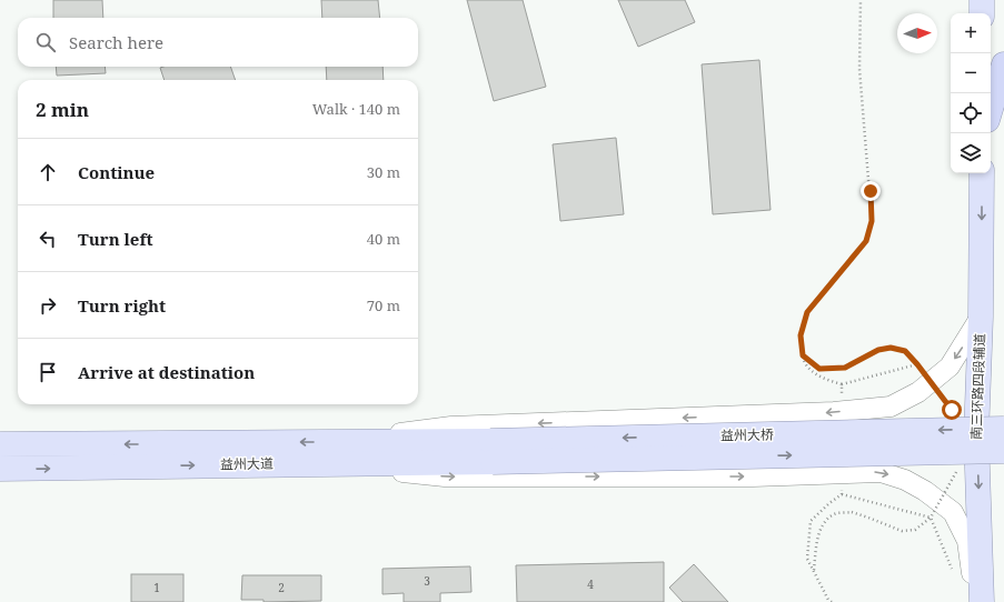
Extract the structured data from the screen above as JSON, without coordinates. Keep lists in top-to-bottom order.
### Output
{
  "streets": {
    "main road": ["南三环路四段辅道", "益州大桥", "益州大道"]
  },
  "crossings": [
    ["益州大桥", "益州大道"]
  ],
  "one_way": ["南三环路四段辅道"],
  "house_numbers": [
    "3",
    "4",
    "1",
    "2"
  ],
  "north": "right",
  "page": {
    "map_buttons": ["+", "−"],
    "search": "Search here",
    "heading": ["2 min", "Walk · 140 m"],
    "list": [
      ["Continue", "30 m"],
      ["Turn left", "40 m"],
      ["Turn right", "70 m"],
      "Arrive at destination"
    ]
  }
}
